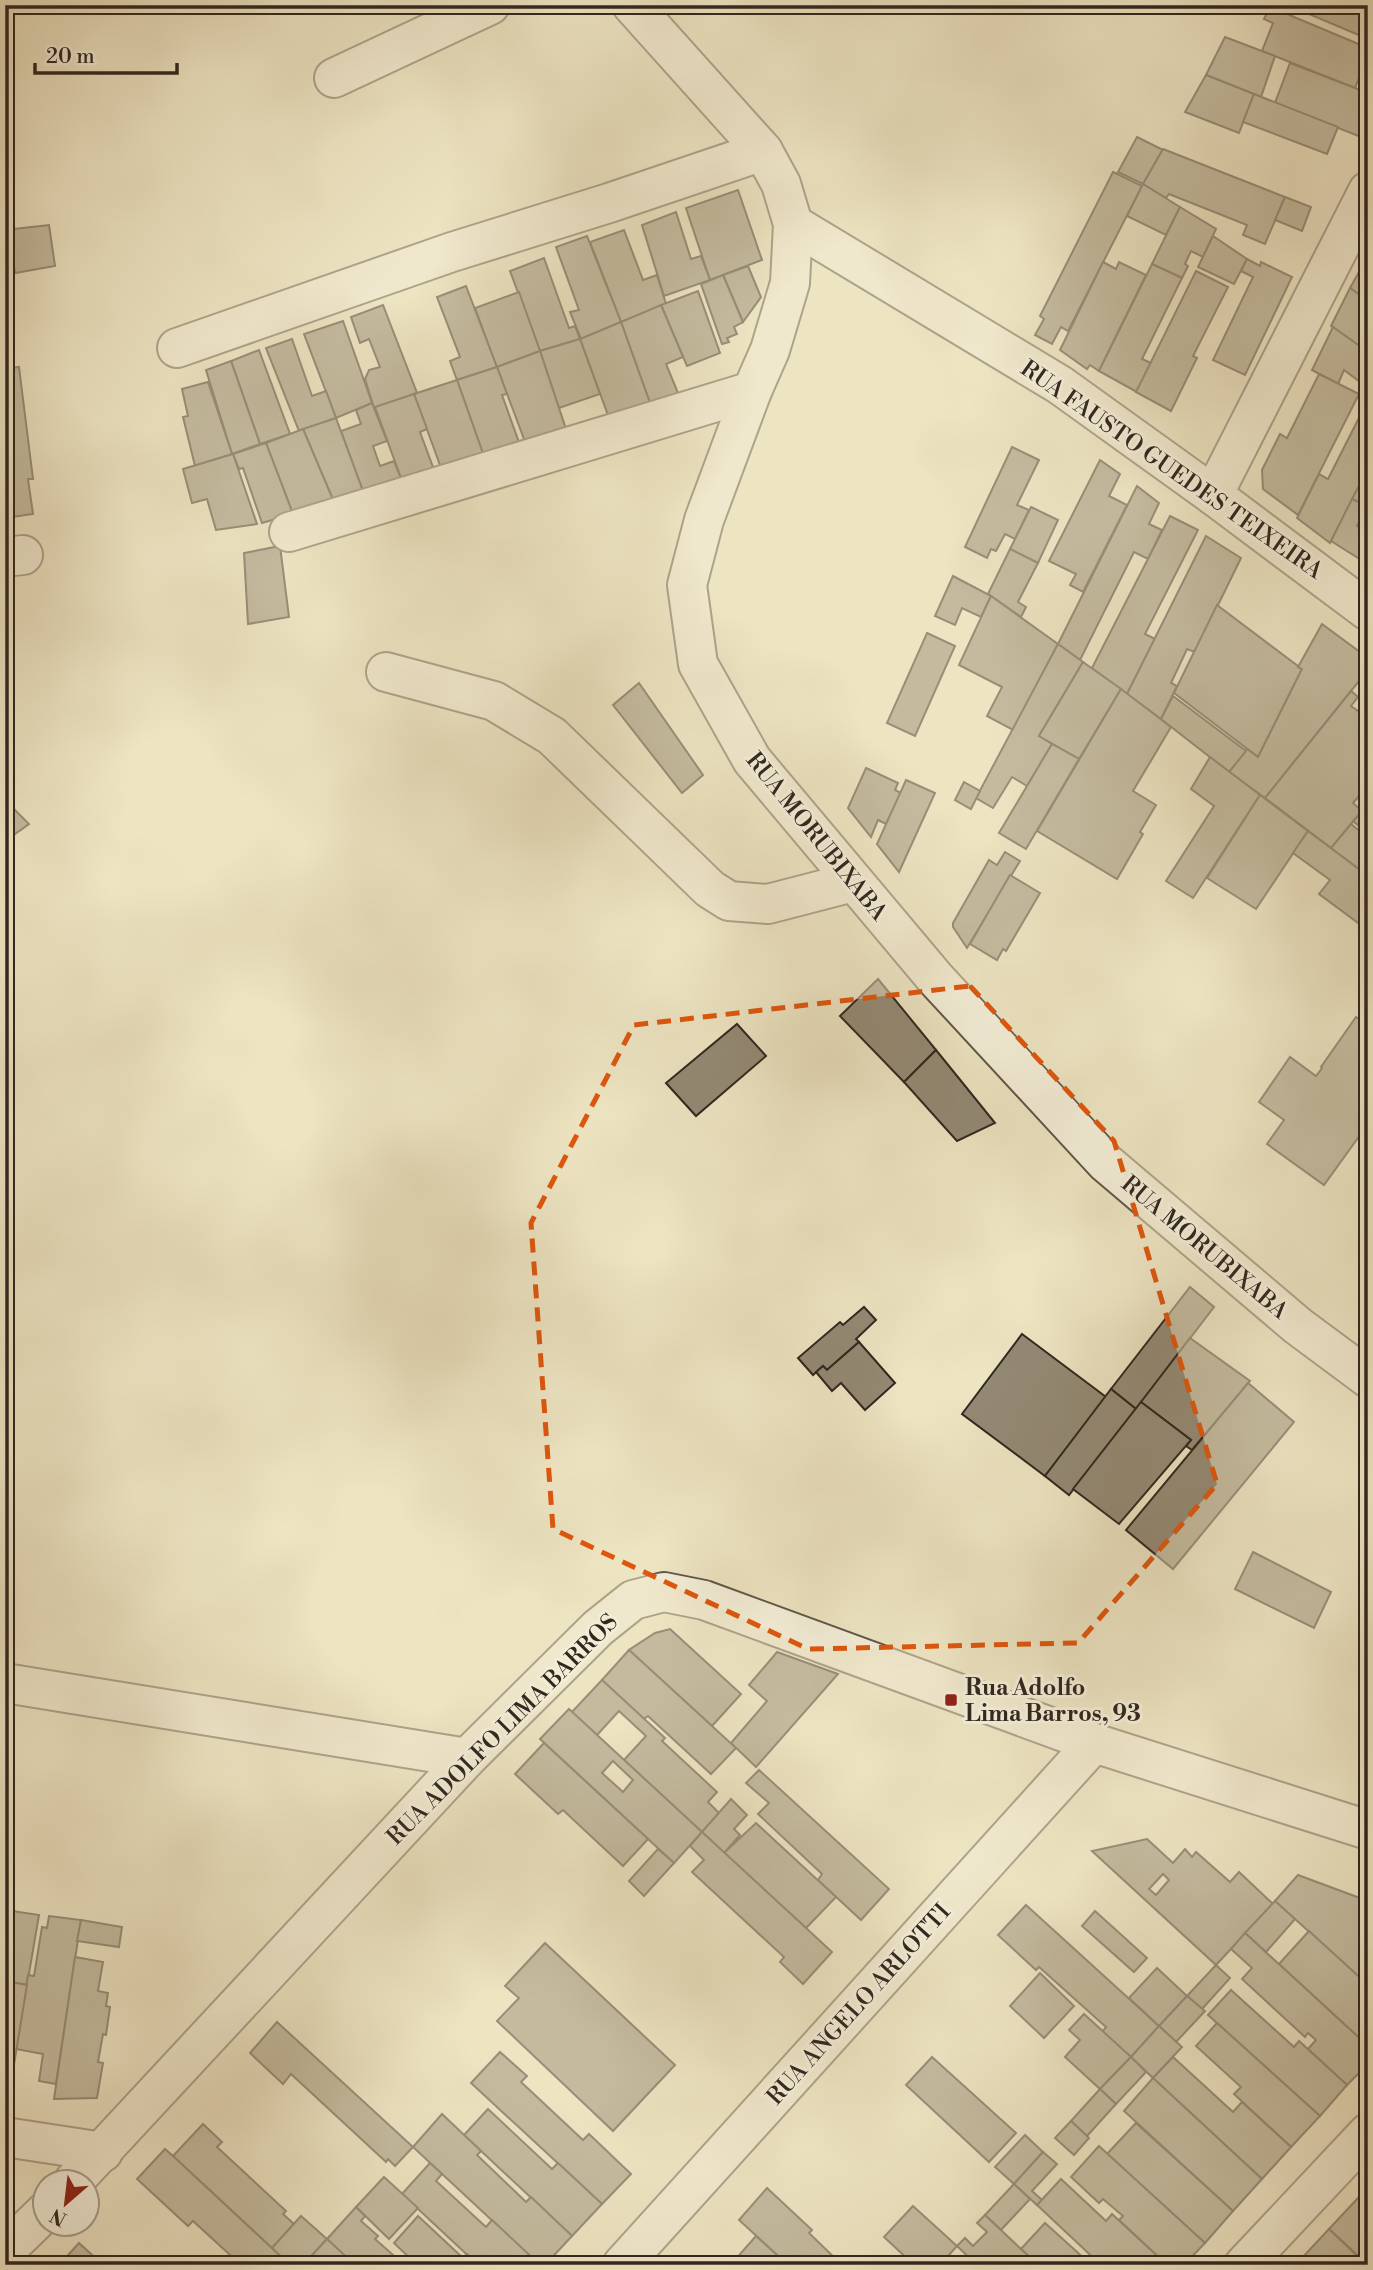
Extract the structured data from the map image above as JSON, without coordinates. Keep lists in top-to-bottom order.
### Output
{
  "streets": {
    "street": [
      "RUA FAUSTO GUEDES TEIXEIRA",
      "RUA MORUBIXABA",
      "RUA ADOLFO LIMA BARROS",
      "RUA ANGELO ARLOTTI"
    ]
  },
  "crossings": [
    ["RUA FAUSTO GUEDES TEIXEIRA", "RUA MORUBIXABA"],
    ["RUA ADOLFO LIMA BARROS", "RUA ANGELO ARLOTTI"]
  ],
  "places": {
    "transit": ["Rua Adolfo Lima Barros, 93"]
  },
  "scale_bar": "20 m",
  "north": "bottom left"
}
